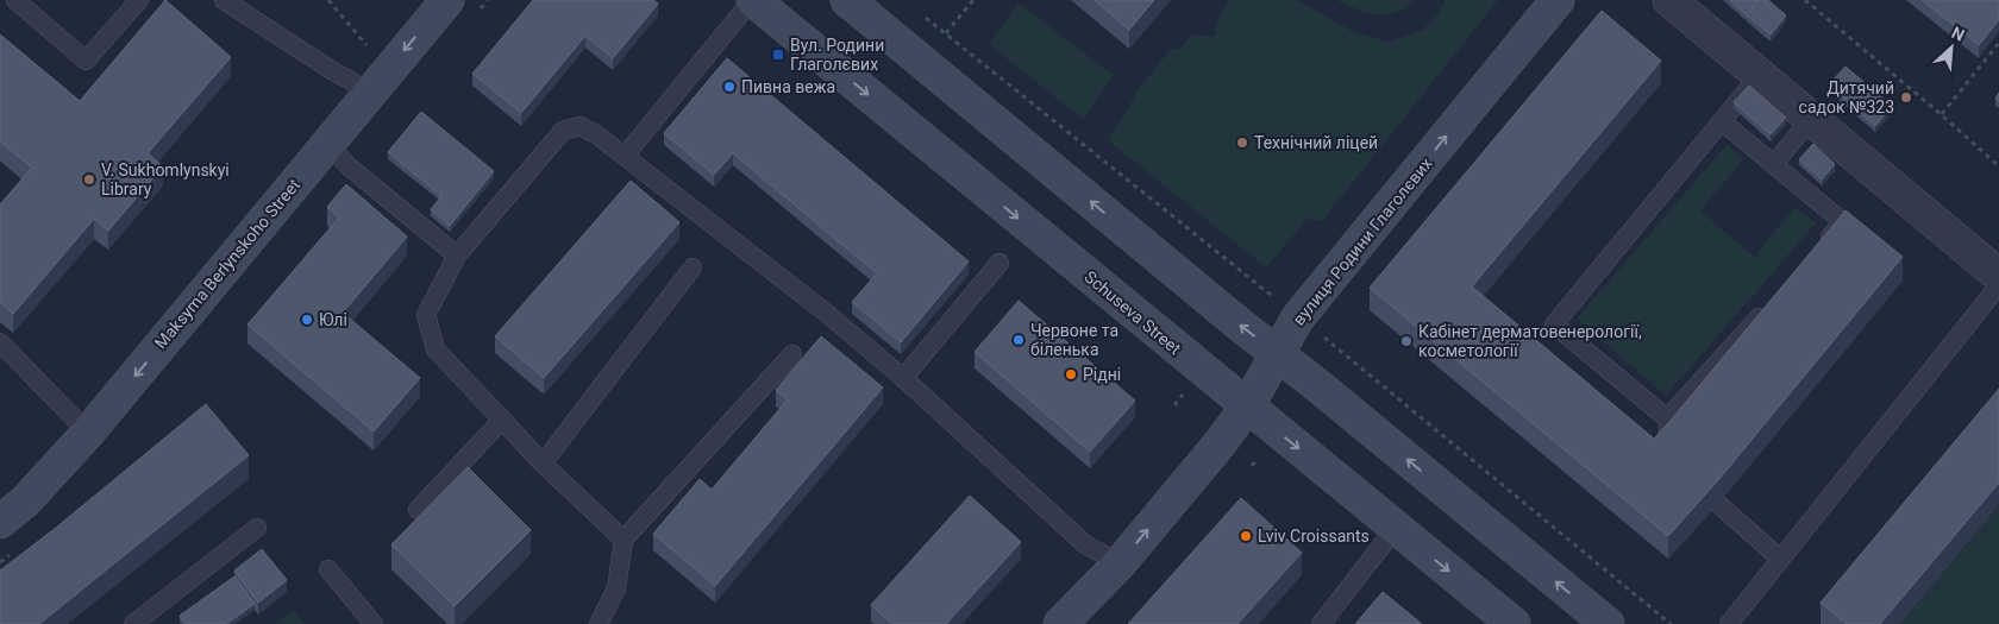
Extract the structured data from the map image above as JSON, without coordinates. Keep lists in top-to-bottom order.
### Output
{
  "streets": {
    "main road": ["вулиця Родини Глаголєвих", "Maksyma Berlynskoho Street", "Schuseva Street"]
  },
  "crossings": [
    ["вулиця Родини Глаголєвих", "Schuseva Street"]
  ],
  "one_way": ["вулиця Родини Глаголєвих", "Maksyma Berlynskoho Street"],
  "places": {
    "transit": ["Вул. Родини Глаголєвих"],
    "other": [
      "Пивна вежа",
      "Дитячий садок №323",
      "Технічний ліцей",
      "V. Sukhomlynskyi Library",
      "Юлі",
      "Червоне та біленька",
      "Кабінет дерматовенерології, косметології",
      "Рідні",
      "Lviv Croissants"
    ]
  },
  "north": "top right"
}
